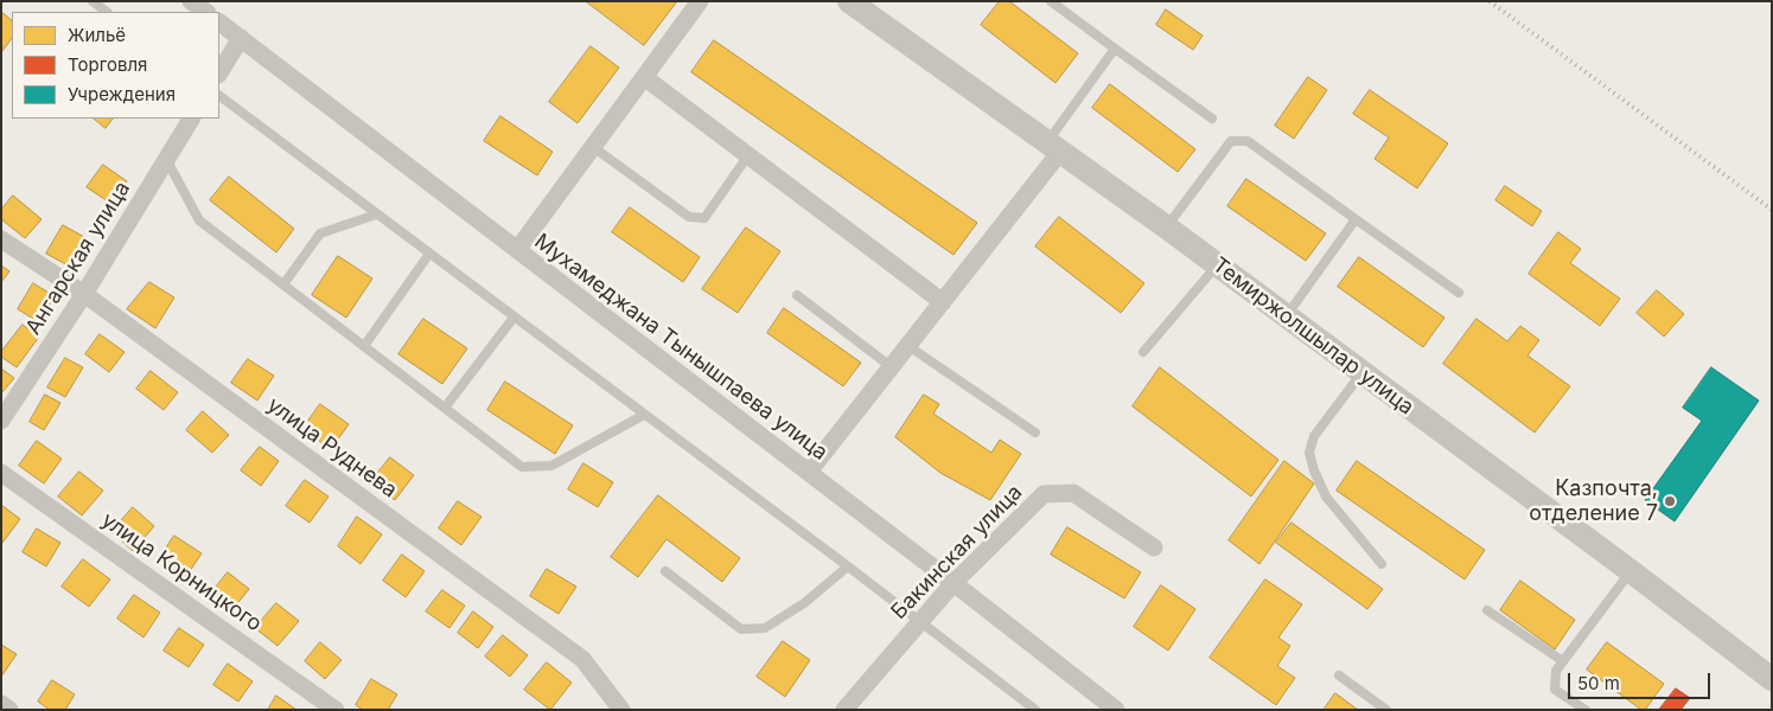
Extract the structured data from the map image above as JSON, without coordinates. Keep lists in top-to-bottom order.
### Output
{
  "streets": {
    "street": [
      "Ангарская улица",
      "Темиржолшылар улица",
      "Мухамеджана Тынышпаева улица",
      "улица Руднева",
      "Бакинская улица",
      "улица Корницкого"
    ]
  },
  "crossings": [
    ["Ангарская улица", "улица Руднева"],
    ["Мухамеджана Тынышпаева улица", "Бакинская улица"]
  ],
  "places": ["Казпочта, отделение 7"],
  "legend": ["Жильё", "Торговля", "Учреждения"],
  "scale_bar": "50 m"
}
